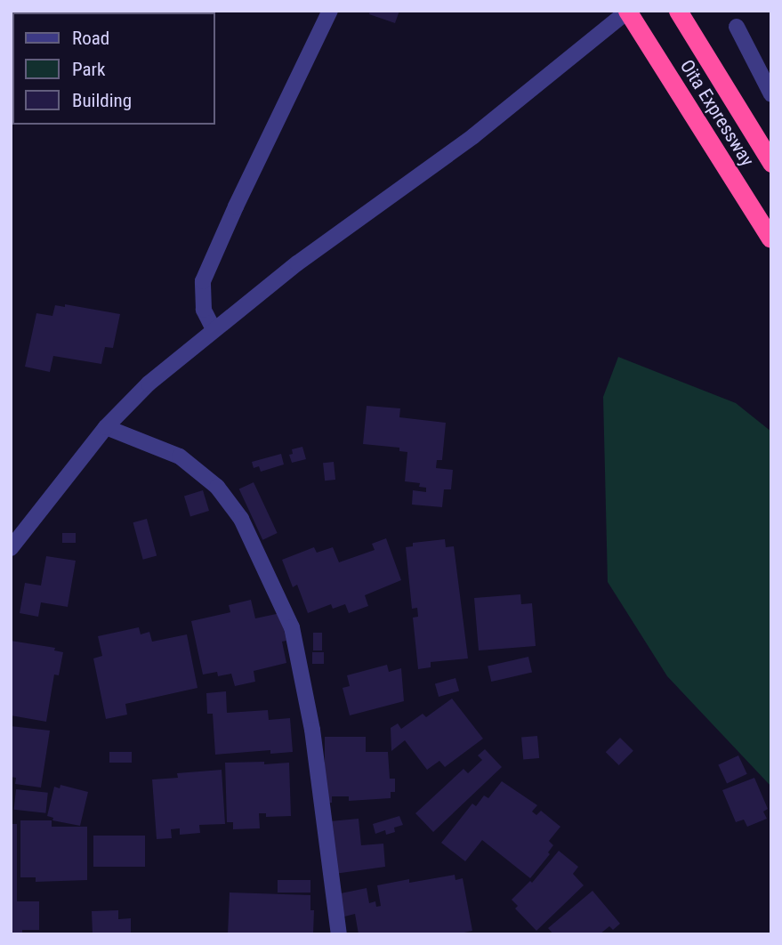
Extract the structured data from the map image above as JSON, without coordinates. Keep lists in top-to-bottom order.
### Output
{
  "streets": {
    "highway": ["Oita Expressway"]
  },
  "legend": ["Road", "Park", "Building"]
}
